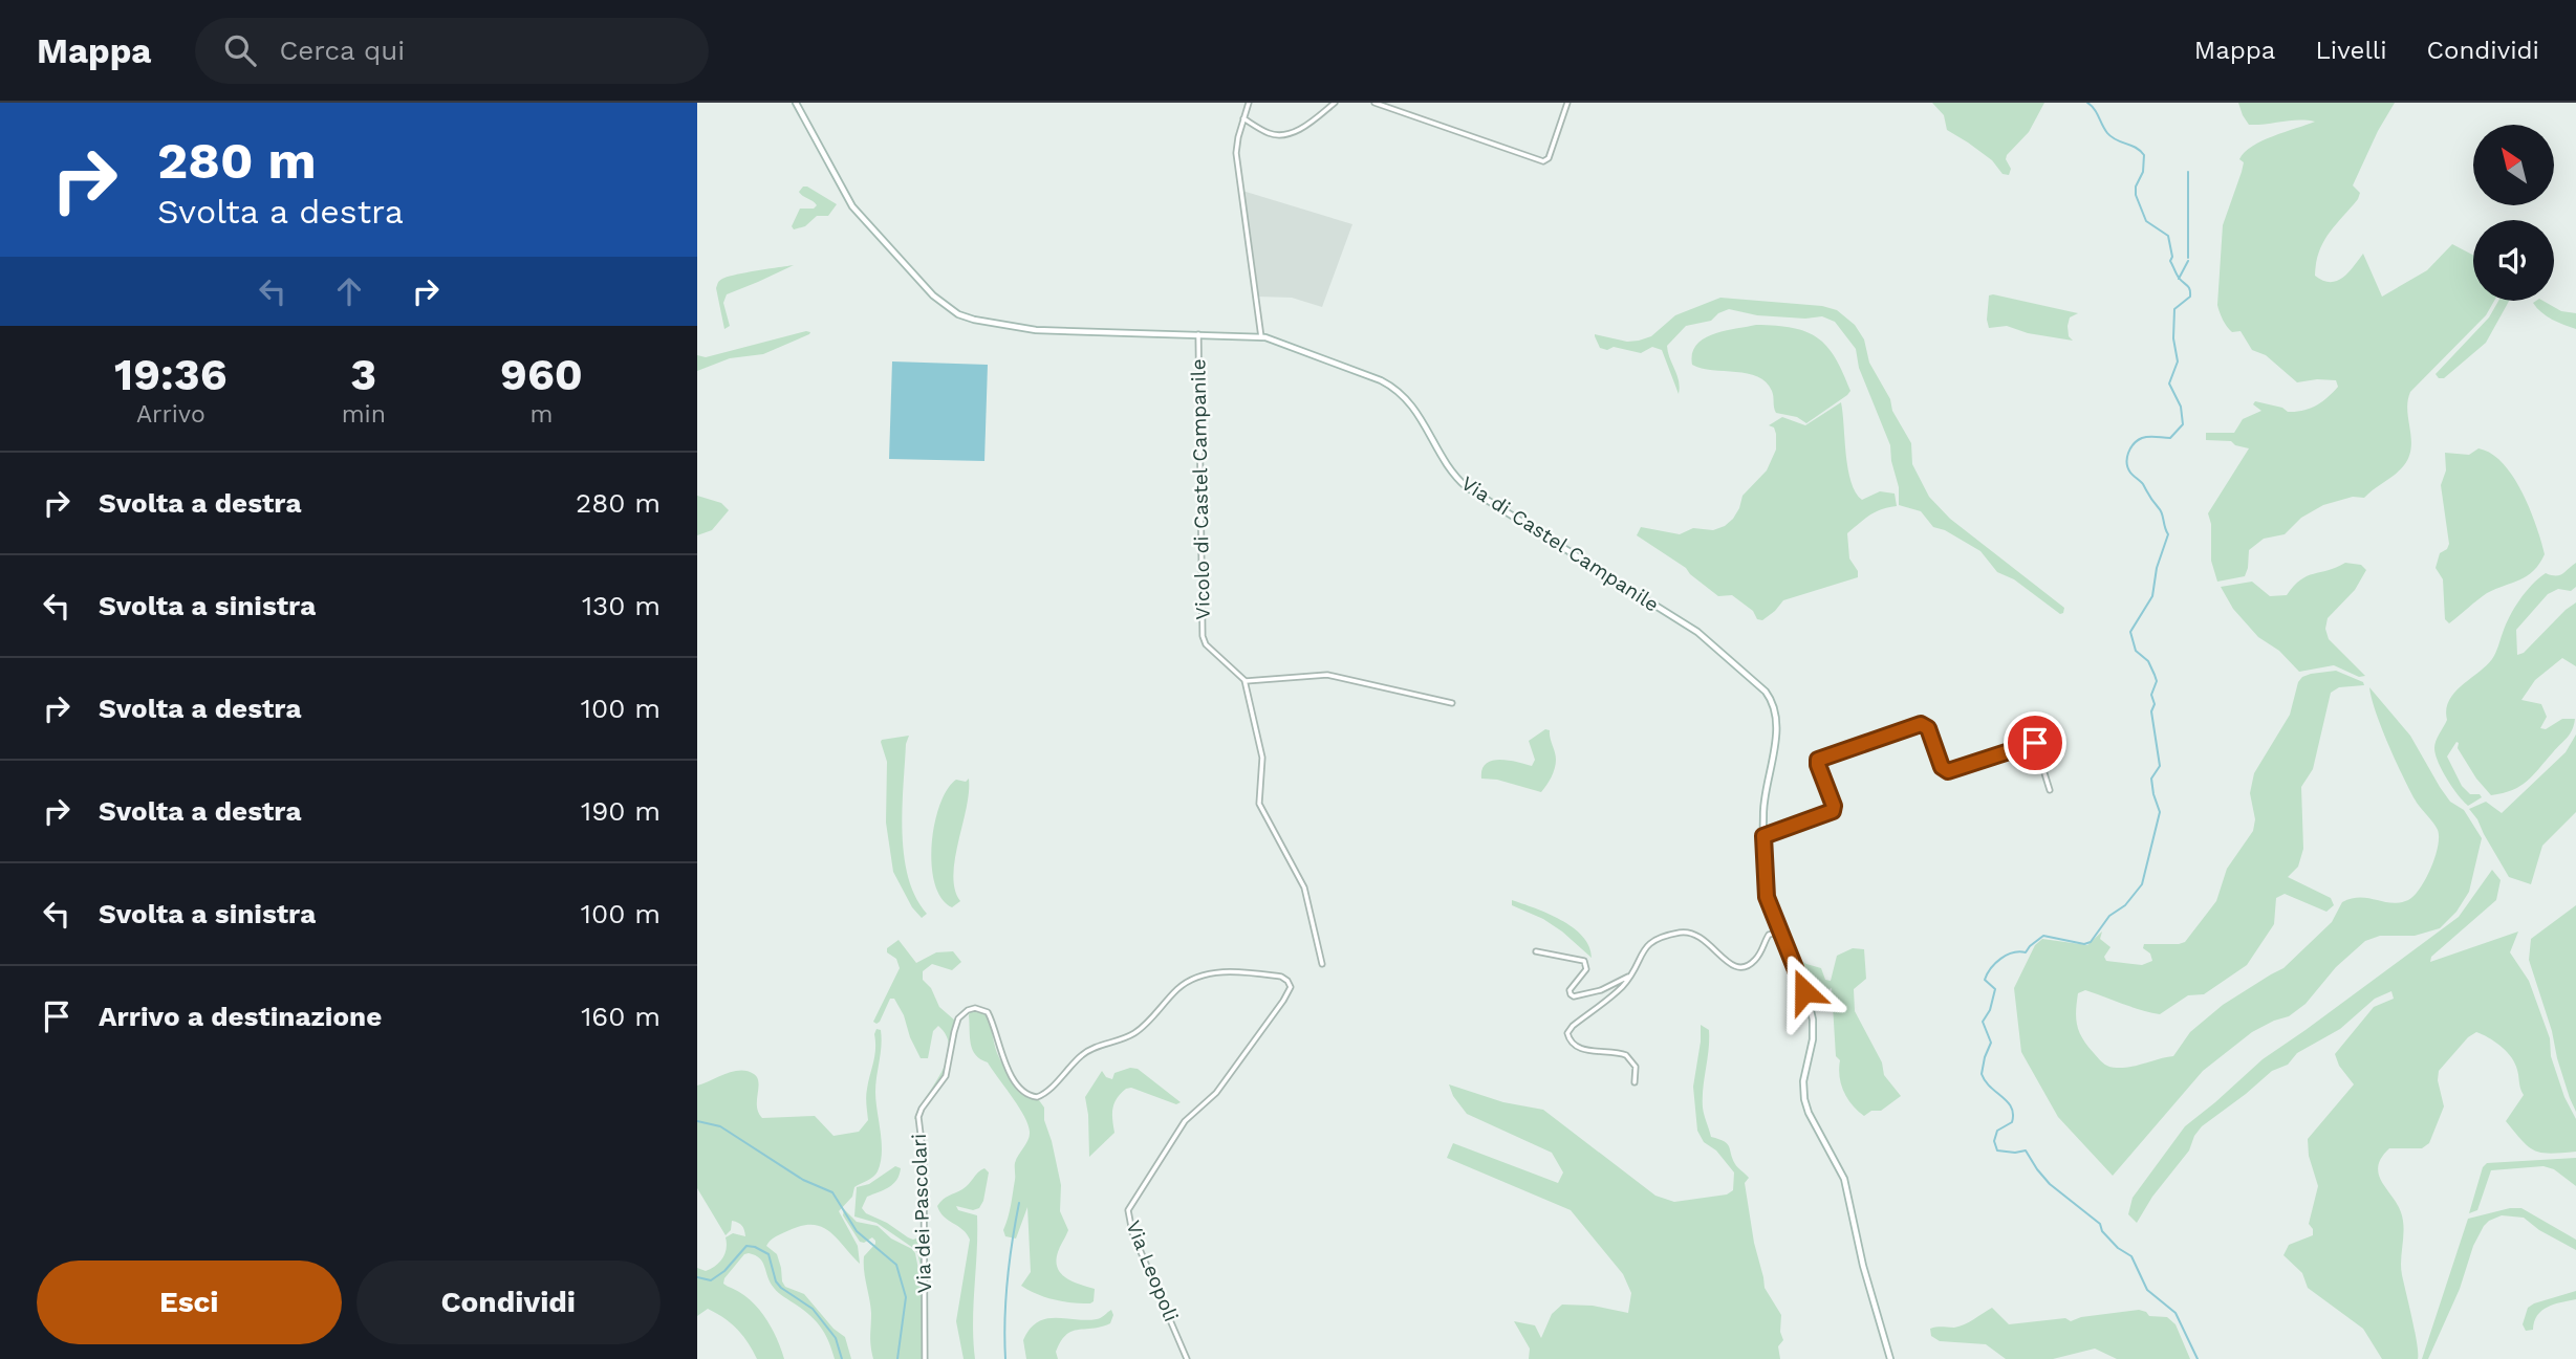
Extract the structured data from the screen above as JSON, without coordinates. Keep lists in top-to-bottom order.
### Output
{
  "streets": {
    "street": [
      "Vicolo di Castel Campanile",
      "Via di Castel Campanile",
      "Via dei Pascolari",
      "Via Leopoli"
    ]
  },
  "crossings": [
    ["Vicolo di Castel Campanile", "Via di Castel Campanile"],
    ["Via dei Pascolari", "Via Leopoli"]
  ],
  "north": "top left",
  "page": {
    "header": "Mappa",
    "search": "Cerca qui",
    "nav": ["Mappa", "Livelli", "Condividi"],
    "turn": ["280 m", "Svolta a destra"],
    "eta": [
      "19:36",
      "Arrivo",
      "3",
      "min",
      "960",
      "m"
    ],
    "list": [
      {
        "name": "Svolta a destra",
        "value": "280 m"
      },
      {
        "name": "Svolta a sinistra",
        "value": "130 m"
      },
      {
        "name": "Svolta a destra",
        "value": "100 m"
      },
      {
        "name": "Svolta a destra",
        "value": "190 m"
      },
      {
        "name": "Svolta a sinistra",
        "value": "100 m"
      },
      {
        "name": "Arrivo a destinazione",
        "value": "160 m"
      }
    ],
    "buttons": ["Esci", "Condividi"]
  }
}
